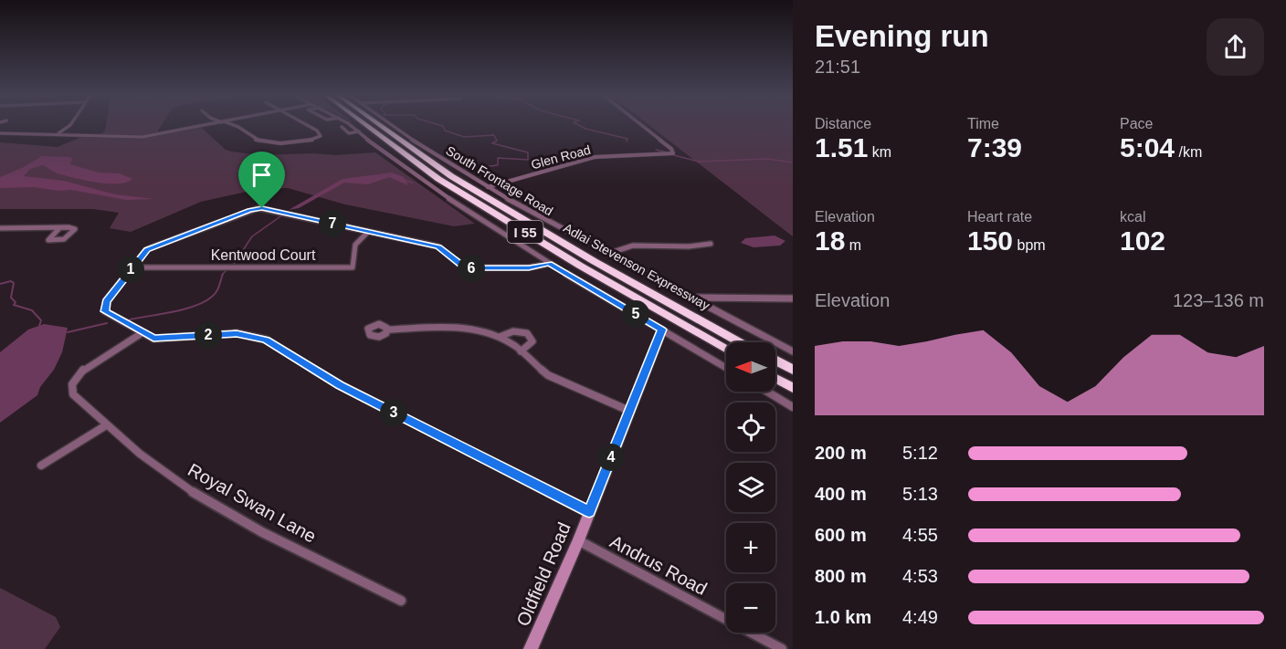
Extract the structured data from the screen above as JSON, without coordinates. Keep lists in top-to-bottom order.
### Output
{
  "streets": {
    "highway": ["I 55", "Adlai Stevenson Expressway"],
    "street": [
      "Glen Road",
      "South Frontage Road",
      "Kentwood Court",
      "Royal Swan Lane",
      "Andrus Road",
      "Oldfield Road"
    ]
  },
  "crossings": [
    ["Glen Road", "South Frontage Road"],
    ["Andrus Road", "Oldfield Road"]
  ],
  "north": "left",
  "page": {
    "heading": ["Evening run", "21:51"],
    "stats": [
      ["Distance", "1.51 km"],
      ["Time", "7:39"],
      ["Pace", "5:04 /km"],
      ["Elevation", "18 m"],
      ["Heart rate", "150 bpm"],
      ["kcal", "102"]
    ],
    "pins": [
      "7",
      "6",
      "1",
      "5",
      "2",
      "3",
      "4"
    ],
    "chart": ["Elevation", "123–136 m"],
    "map_buttons": ["+", "−"],
    "list": [
      {
        "name": "200 m",
        "note": "5:12"
      },
      {
        "name": "400 m",
        "note": "5:13"
      },
      {
        "name": "600 m",
        "note": "4:55"
      },
      {
        "name": "800 m",
        "note": "4:53"
      },
      {
        "name": "1.0 km",
        "note": "4:49"
      }
    ]
  }
}
